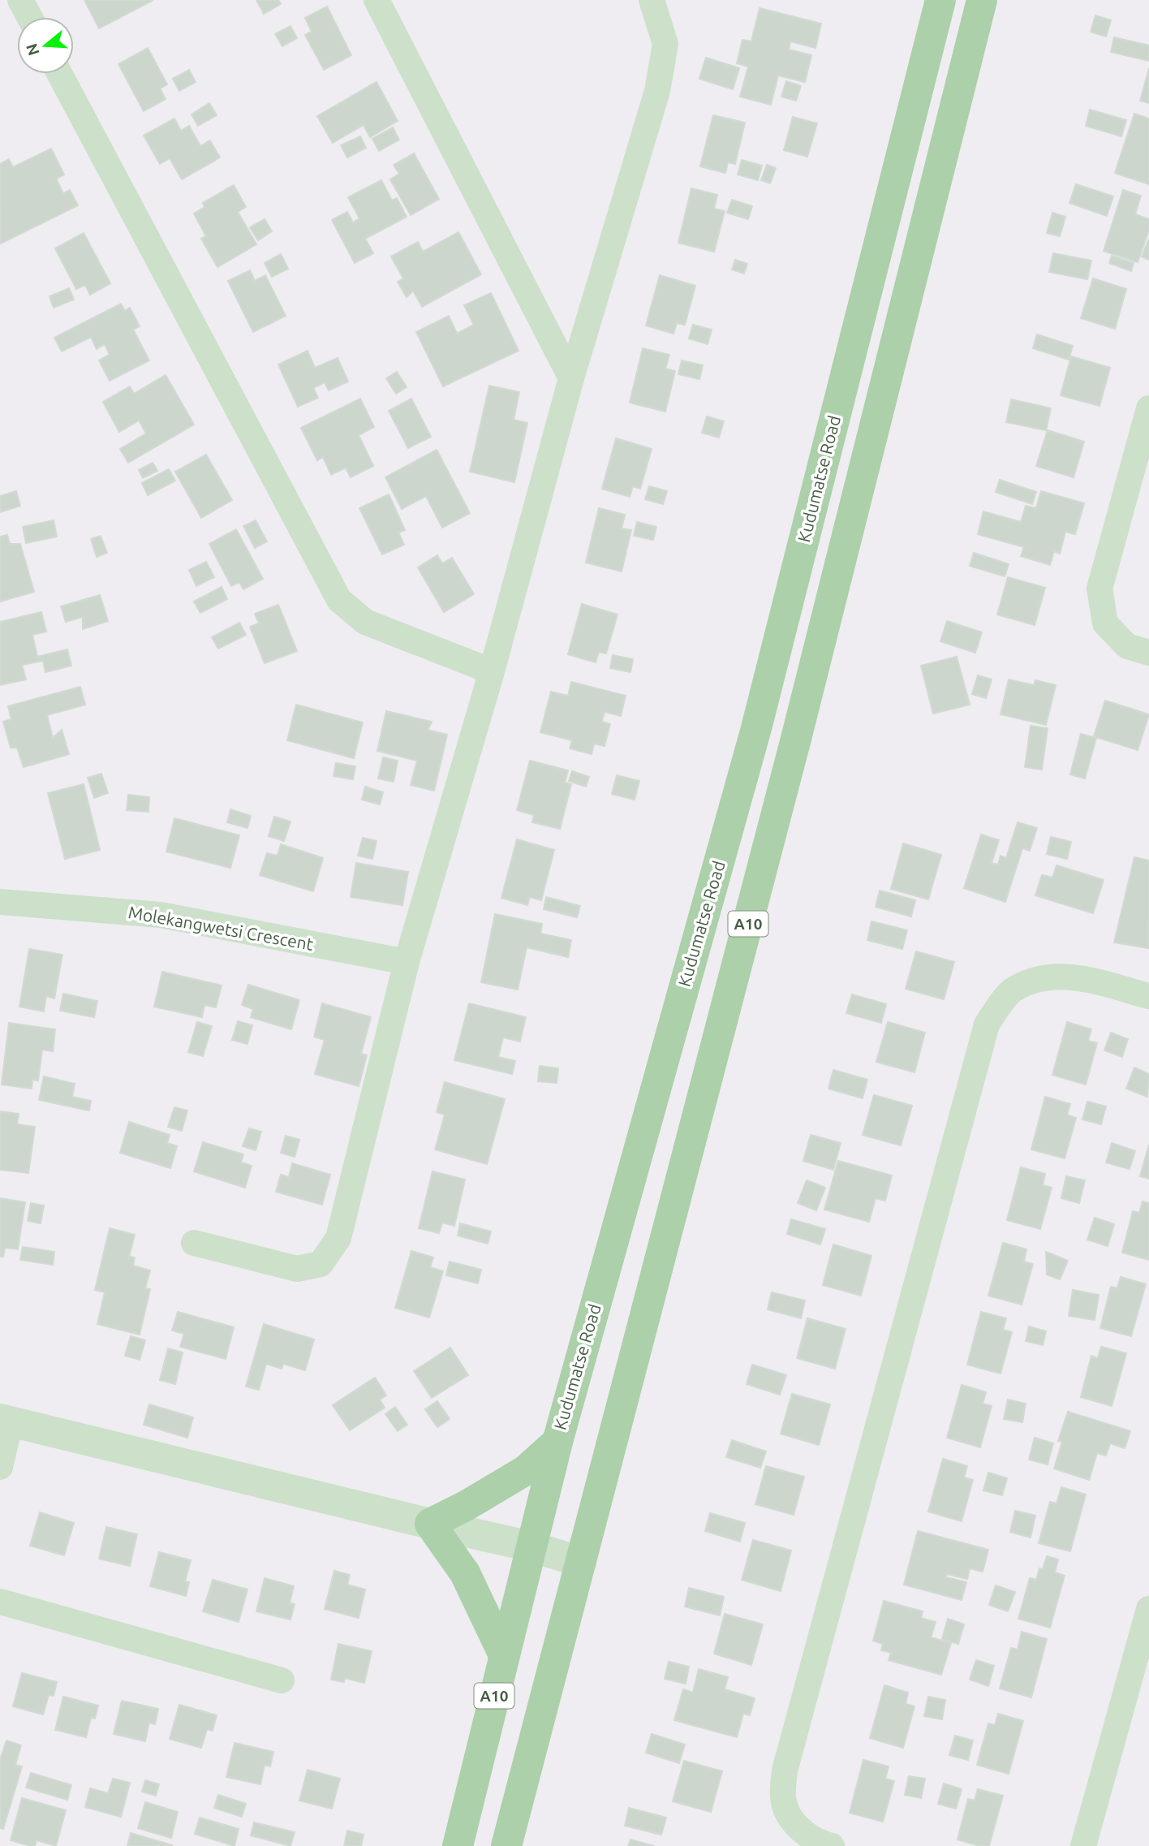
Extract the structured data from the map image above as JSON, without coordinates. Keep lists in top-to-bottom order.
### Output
{
  "streets": {
    "main road": ["Kudumatse Road", "A10"],
    "street": ["Molekangwetsi Crescent"]
  },
  "north": "left"
}
